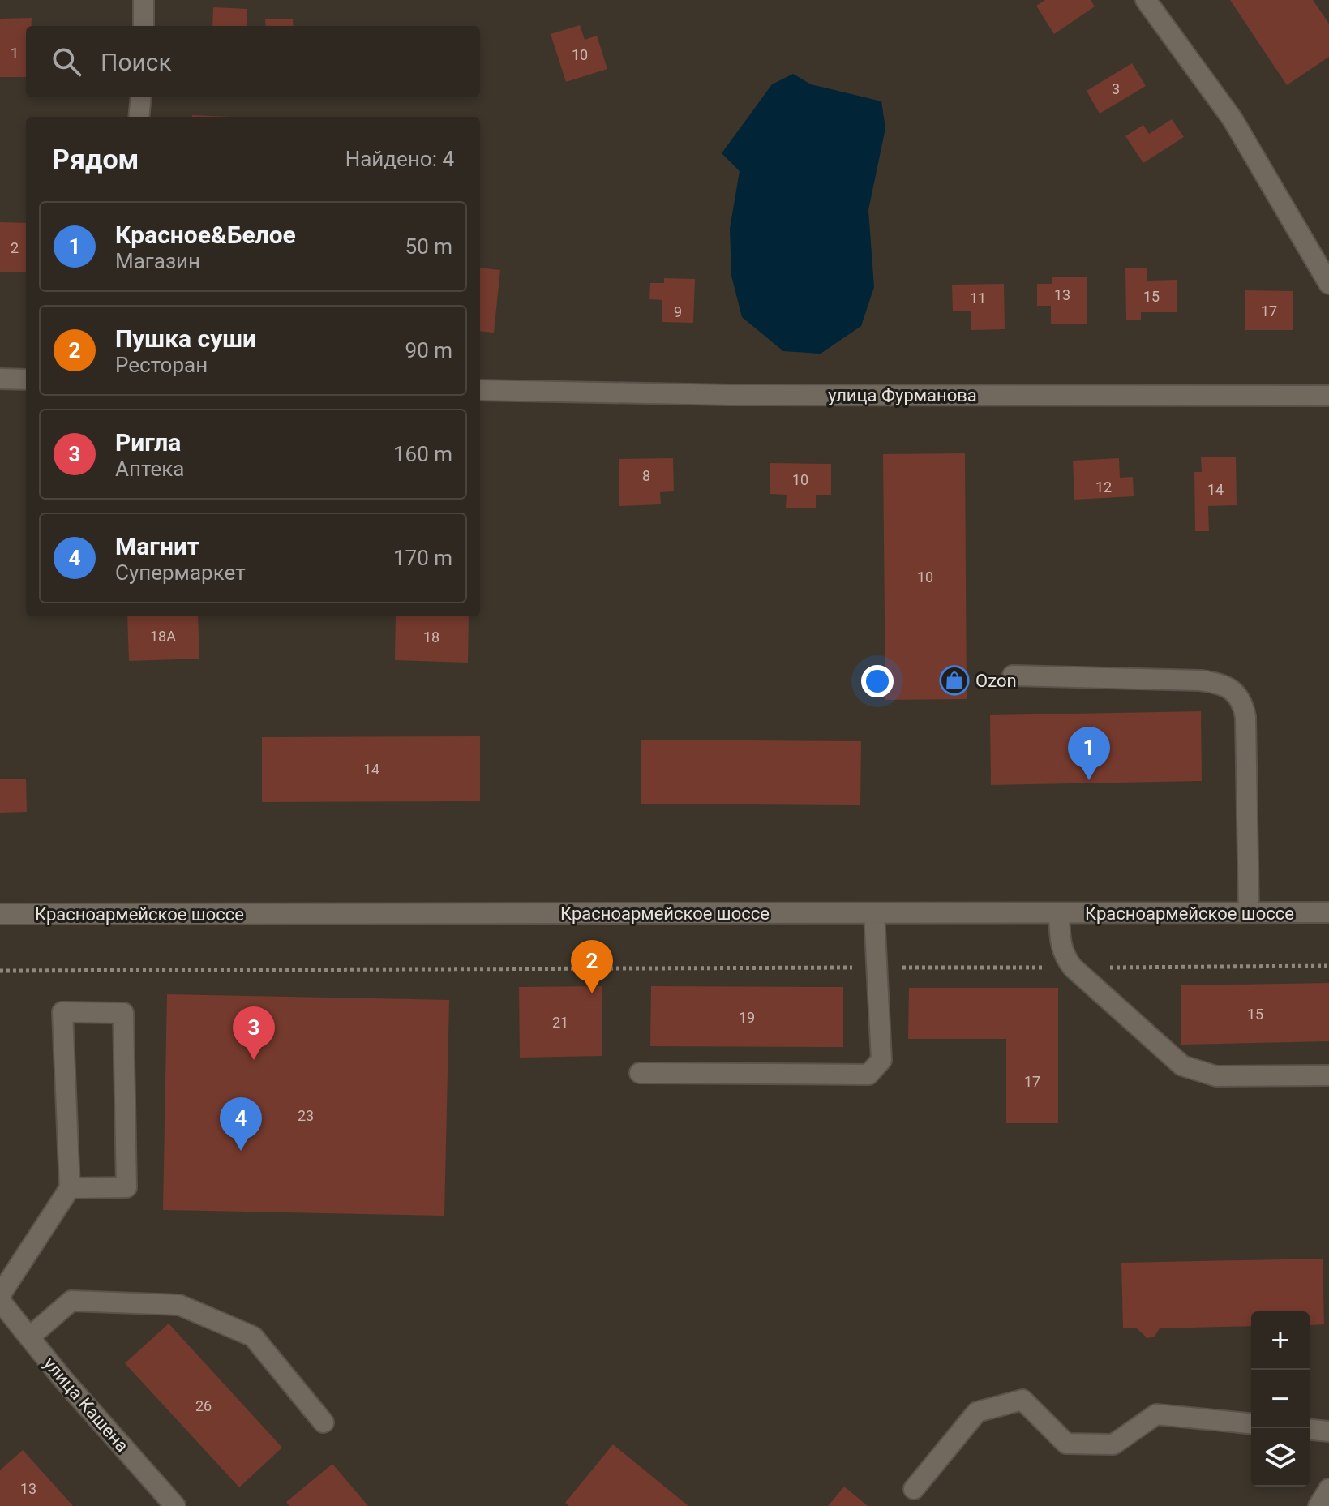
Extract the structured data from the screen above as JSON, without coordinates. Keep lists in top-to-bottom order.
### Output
{
  "streets": {
    "street": ["улица Фурманова", "Красноармейское шоссе", "улица Кашена"]
  },
  "places": {
    "shop": ["Ozon"]
  },
  "house_numbers": [
    "1",
    "10",
    "3",
    "2",
    "13",
    "15",
    "11",
    "17",
    "9",
    "8",
    "10",
    "12",
    "14",
    "10",
    "18А",
    "18",
    "14",
    "15",
    "19",
    "21",
    "17",
    "23",
    "26",
    "13"
  ],
  "page": {
    "search": "Поиск",
    "heading": ["Рядом", "Найдено: 4"],
    "list": [
      {
        "mark": "1",
        "name": "Красное&Белое",
        "note": "Магазин",
        "value": "50 m"
      },
      {
        "mark": "2",
        "name": "Пушка суши",
        "note": "Ресторан",
        "value": "90 m"
      },
      {
        "mark": "3",
        "name": "Ригла",
        "note": "Аптека",
        "value": "160 m"
      },
      {
        "mark": "4",
        "name": "Магнит",
        "note": "Супермаркет",
        "value": "170 m"
      }
    ],
    "pins": [
      "1",
      "2",
      "3",
      "4"
    ],
    "map_buttons": ["+", "−"]
  }
}
